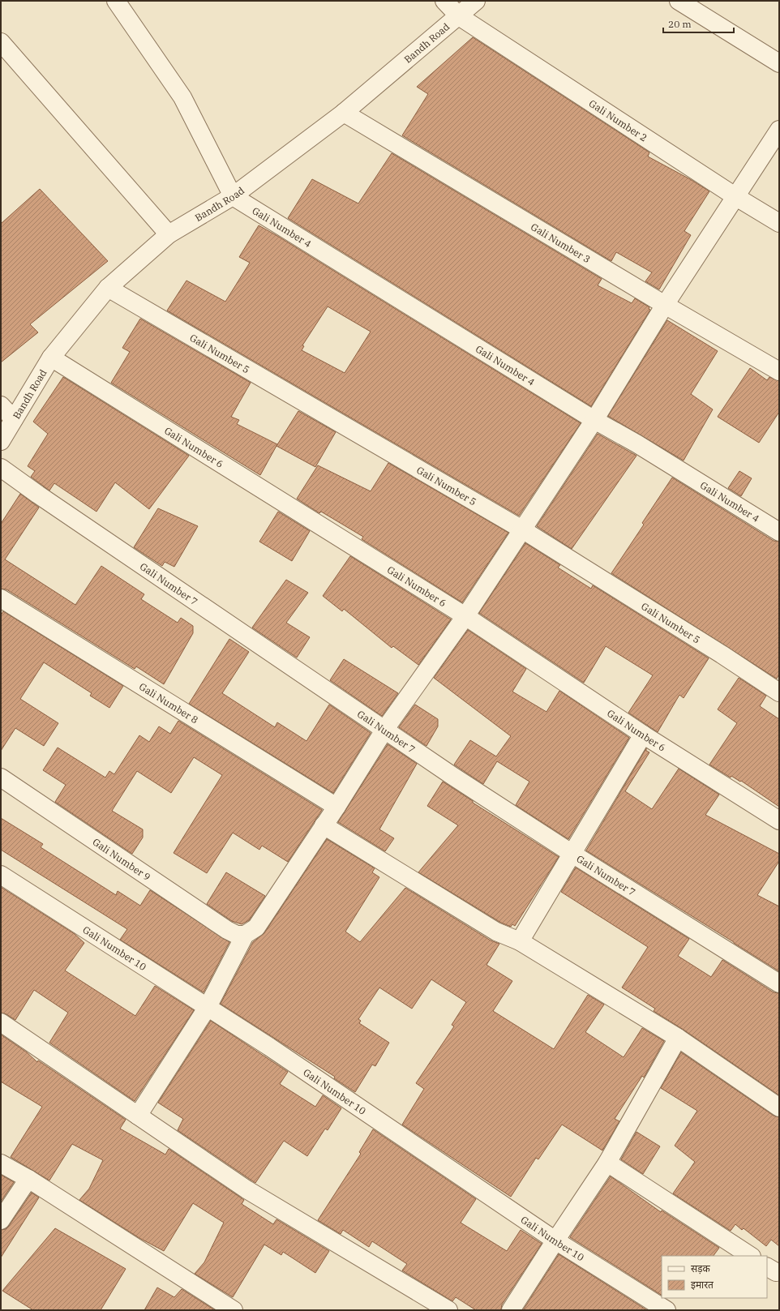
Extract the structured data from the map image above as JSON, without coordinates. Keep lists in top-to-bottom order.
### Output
{
  "streets": {
    "street": [
      "Bandh Road",
      "Gali Number 2",
      "Gali Number 4",
      "Gali Number 3",
      "Gali Number 5",
      "Gali Number 6",
      "Gali Number 7",
      "Gali Number 8",
      "Gali Number 9",
      "Gali Number 10"
    ]
  },
  "crossings": [
    ["Bandh Road", "Gali Number 2"],
    ["Bandh Road", "Gali Number 4"],
    ["Bandh Road", "Gali Number 3"],
    ["Bandh Road", "Gali Number 5"],
    ["Bandh Road", "Gali Number 6"]
  ],
  "legend": ["सड़क", "इमारत"],
  "scale_bar": "20 m"
}
